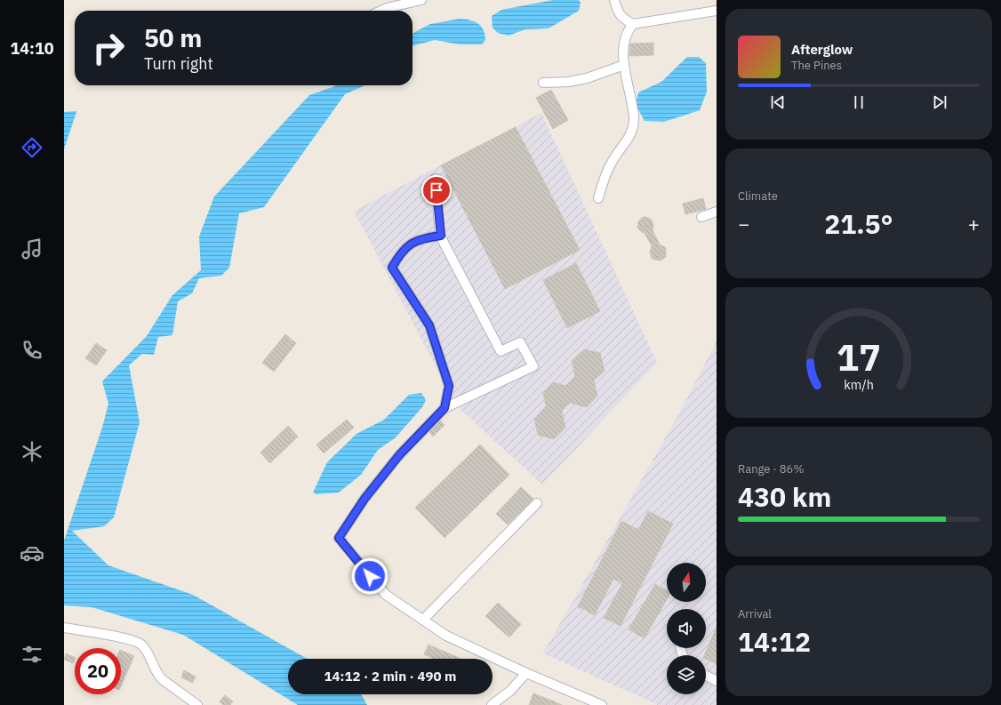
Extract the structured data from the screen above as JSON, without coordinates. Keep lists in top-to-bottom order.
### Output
{
  "north": "top",
  "page": {
    "tabs": "14:10",
    "turn": ["50 m", "Turn right"],
    "song": ["Afterglow", "The Pines"],
    "tile": [
      "Climate",
      ["Range · 86%", "430 km"],
      ["Arrival", "14:12"]
    ],
    "heat": ["−", "21.5°", "+"],
    "limit": "20",
    "trip": "14:12 · 2 min · 490 m",
    "gauge": ["17", "km/h"]
  }
}
